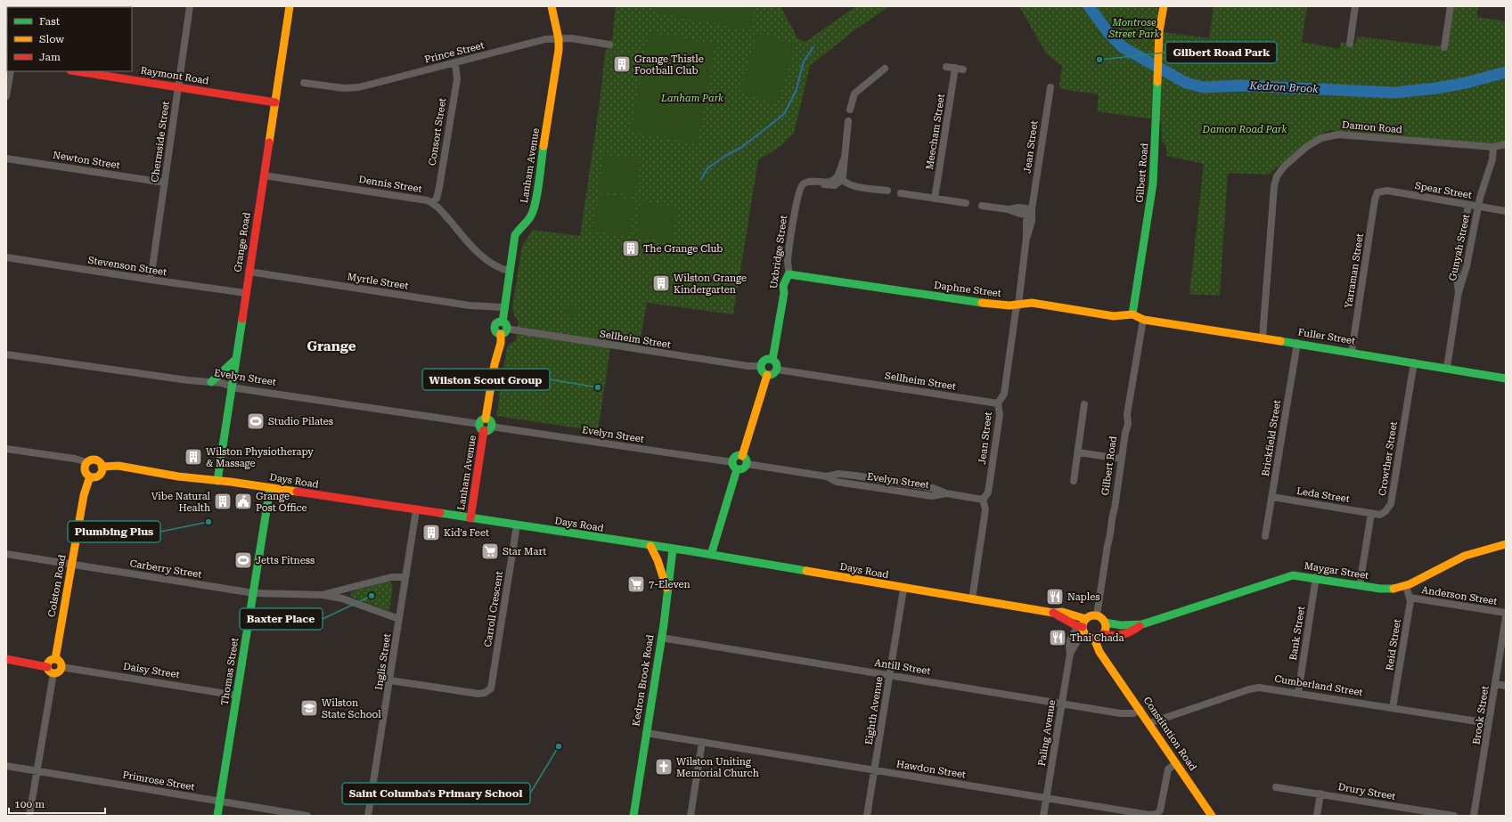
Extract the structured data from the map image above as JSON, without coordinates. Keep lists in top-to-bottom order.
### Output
{
  "streets": {
    "street": [
      "Prince Street",
      "Raymont Road",
      "Damon Road",
      "Consort Street",
      "Meecham Street",
      "Chermside Street",
      "Jean Street",
      "Newton Street",
      "Lanham Avenue",
      "Gilbert Road",
      "Dennis Street",
      "Spear Street",
      "Grange Road",
      "Gunyah Street",
      "Uxbridge Street",
      "Stevenson Street",
      "Yarraman Street",
      "Myrtle Street",
      "Daphne Street",
      "Fuller Street",
      "Sellheim Street",
      "Evelyn Street",
      "Brickfield Street",
      "Crowther Street",
      "Days Road",
      "Leda Street",
      "Carberry Street",
      "Maygar Street",
      "Colston Road",
      "Anderson Street",
      "Carroll Crescent",
      "Bank Street",
      "Reid Street",
      "Inglis Street",
      "Antill Street",
      "Daisy Street",
      "Thomas Street",
      "Kedron Brook Road",
      "Cumberland Street",
      "Eighth Avenue",
      "Brook Street",
      "Paling Avenue",
      "Constitution Road",
      "Hawdon Street",
      "Primrose Street",
      "Drury Street"
    ]
  },
  "crossings": [
    ["Prince Street", "Consort Street"],
    ["Prince Street", "Lanham Avenue"],
    ["Raymont Road", "Chermside Street"],
    ["Raymont Road", "Grange Road"],
    ["Damon Road", "Gunyah Street"],
    ["Damon Road", "Fuller Street"],
    ["Consort Street", "Dennis Street"],
    ["Chermside Street", "Newton Street"],
    ["Chermside Street", "Stevenson Street"],
    ["Jean Street", "Daphne Street"],
    ["Jean Street", "Sellheim Street"],
    ["Jean Street", "Evelyn Street"],
    ["Jean Street", "Days Road"],
    ["Lanham Avenue", "Dennis Street"],
    ["Lanham Avenue", "Myrtle Street"],
    ["Lanham Avenue", "Sellheim Street"],
    ["Lanham Avenue", "Evelyn Street"],
    ["Lanham Avenue", "Days Road"],
    ["Gilbert Road", "Daphne Street"],
    ["Gilbert Road", "Fuller Street"],
    ["Dennis Street", "Grange Road"],
    ["Spear Street", "Gunyah Street"],
    ["Spear Street", "Yarraman Street"],
    ["Grange Road", "Stevenson Street"],
    ["Grange Road", "Myrtle Street"],
    ["Grange Road", "Evelyn Street"],
    ["Grange Road", "Days Road"],
    ["Gunyah Street", "Fuller Street"],
    ["Uxbridge Street", "Daphne Street"],
    ["Uxbridge Street", "Sellheim Street"],
    ["Yarraman Street", "Fuller Street"],
    ["Daphne Street", "Fuller Street"],
    ["Fuller Street", "Brickfield Street"],
    ["Fuller Street", "Crowther Street"],
    ["Brickfield Street", "Leda Street"],
    ["Crowther Street", "Leda Street"],
    ["Days Road", "Maygar Street"],
    ["Days Road", "Colston Road"],
    ["Days Road", "Carroll Crescent"],
    ["Days Road", "Inglis Street"],
    ["Days Road", "Thomas Street"],
    ["Days Road", "Kedron Brook Road"],
    ["Days Road", "Eighth Avenue"],
    ["Days Road", "Paling Avenue"],
    ["Days Road", "Constitution Road"],
    ["Carberry Street", "Colston Road"],
    ["Carberry Street", "Inglis Street"],
    ["Carberry Street", "Thomas Street"],
    ["Maygar Street", "Bank Street"],
    ["Maygar Street", "Reid Street"],
    ["Maygar Street", "Constitution Road"],
    ["Colston Road", "Daisy Street"],
    ["Anderson Street", "Reid Street"],
    ["Carroll Crescent", "Inglis Street"],
    ["Bank Street", "Cumberland Street"],
    ["Reid Street", "Cumberland Street"],
    ["Antill Street", "Kedron Brook Road"],
    ["Antill Street", "Eighth Avenue"],
    ["Antill Street", "Paling Avenue"],
    ["Antill Street", "Constitution Road"],
    ["Daisy Street", "Thomas Street"],
    ["Thomas Street", "Primrose Street"],
    ["Kedron Brook Road", "Hawdon Street"],
    ["Cumberland Street", "Brook Street"],
    ["Cumberland Street", "Constitution Road"],
    ["Eighth Avenue", "Hawdon Street"],
    ["Paling Avenue", "Hawdon Street"],
    ["Constitution Road", "Hawdon Street"]
  ],
  "districts": ["Grange"],
  "water": ["Kedron Brook"],
  "parks": ["Montrose Street Park", "Lanham Park", "Damon Road Park"],
  "places": {
    "other": [
      "Gilbert Road Park",
      "Wilston Scout Group",
      "Plumbing Plus",
      "Baxter Place",
      "Saint Columba's Primary School"
    ],
    "building": [
      "Grange Thistle Football Club",
      "The Grange Club",
      "Wilston Grange Kindergarten",
      "Wilston Physiotherapy & Massage",
      "Vibe Natural Health",
      "Kid's Feet"
    ],
    "sports": ["Studio Pilates", "Jetts Fitness"],
    "public building": ["Grange Post Office"],
    "supermarket": ["Star Mart", "7-Eleven"],
    "restaurant": ["Naples", "Thai Chada"],
    "school or university": ["Wilston State School"],
    "church": ["Wilston Uniting Memorial Church"]
  },
  "legend": ["Fast", "Slow", "Jam"],
  "scale_bar": "100 m"
}
